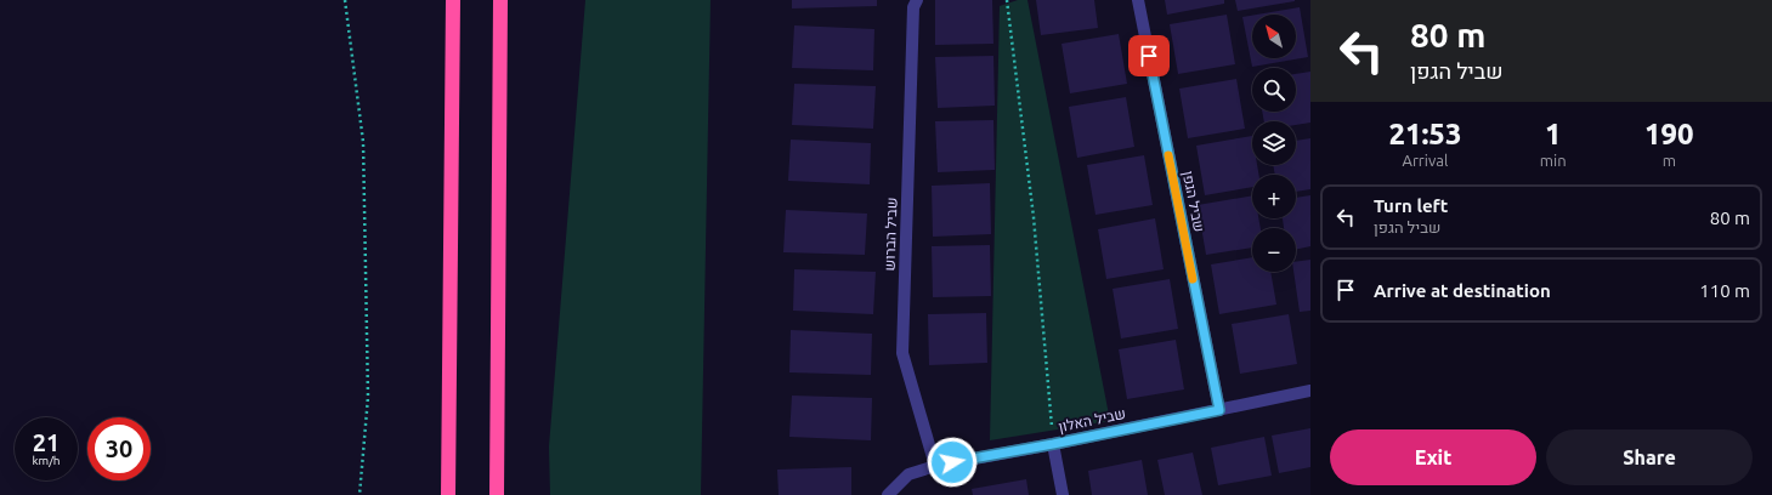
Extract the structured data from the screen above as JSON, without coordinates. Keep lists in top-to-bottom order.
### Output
{
  "streets": {
    "street": ["שביל הגפן", "שביל הברוש", "שביל האלון"]
  },
  "crossings": [
    ["שביל הגפן", "שביל האלון"],
    ["שביל הברוש", "שביל האלון"]
  ],
  "north": "top left",
  "page": {
    "turn": ["80 m", "שביל הגפן"],
    "map_buttons": ["+", "−"],
    "eta": [
      "21:53",
      "Arrival",
      "1",
      "min",
      "190",
      "m"
    ],
    "list": [
      {
        "name": "Turn left",
        "note": "שביל הגפן",
        "value": "80 m"
      },
      {
        "name": "Arrive at destination",
        "value": "110 m"
      }
    ],
    "speed": "21 km/h",
    "limit": "30",
    "buttons": ["Exit", "Share"]
  }
}
